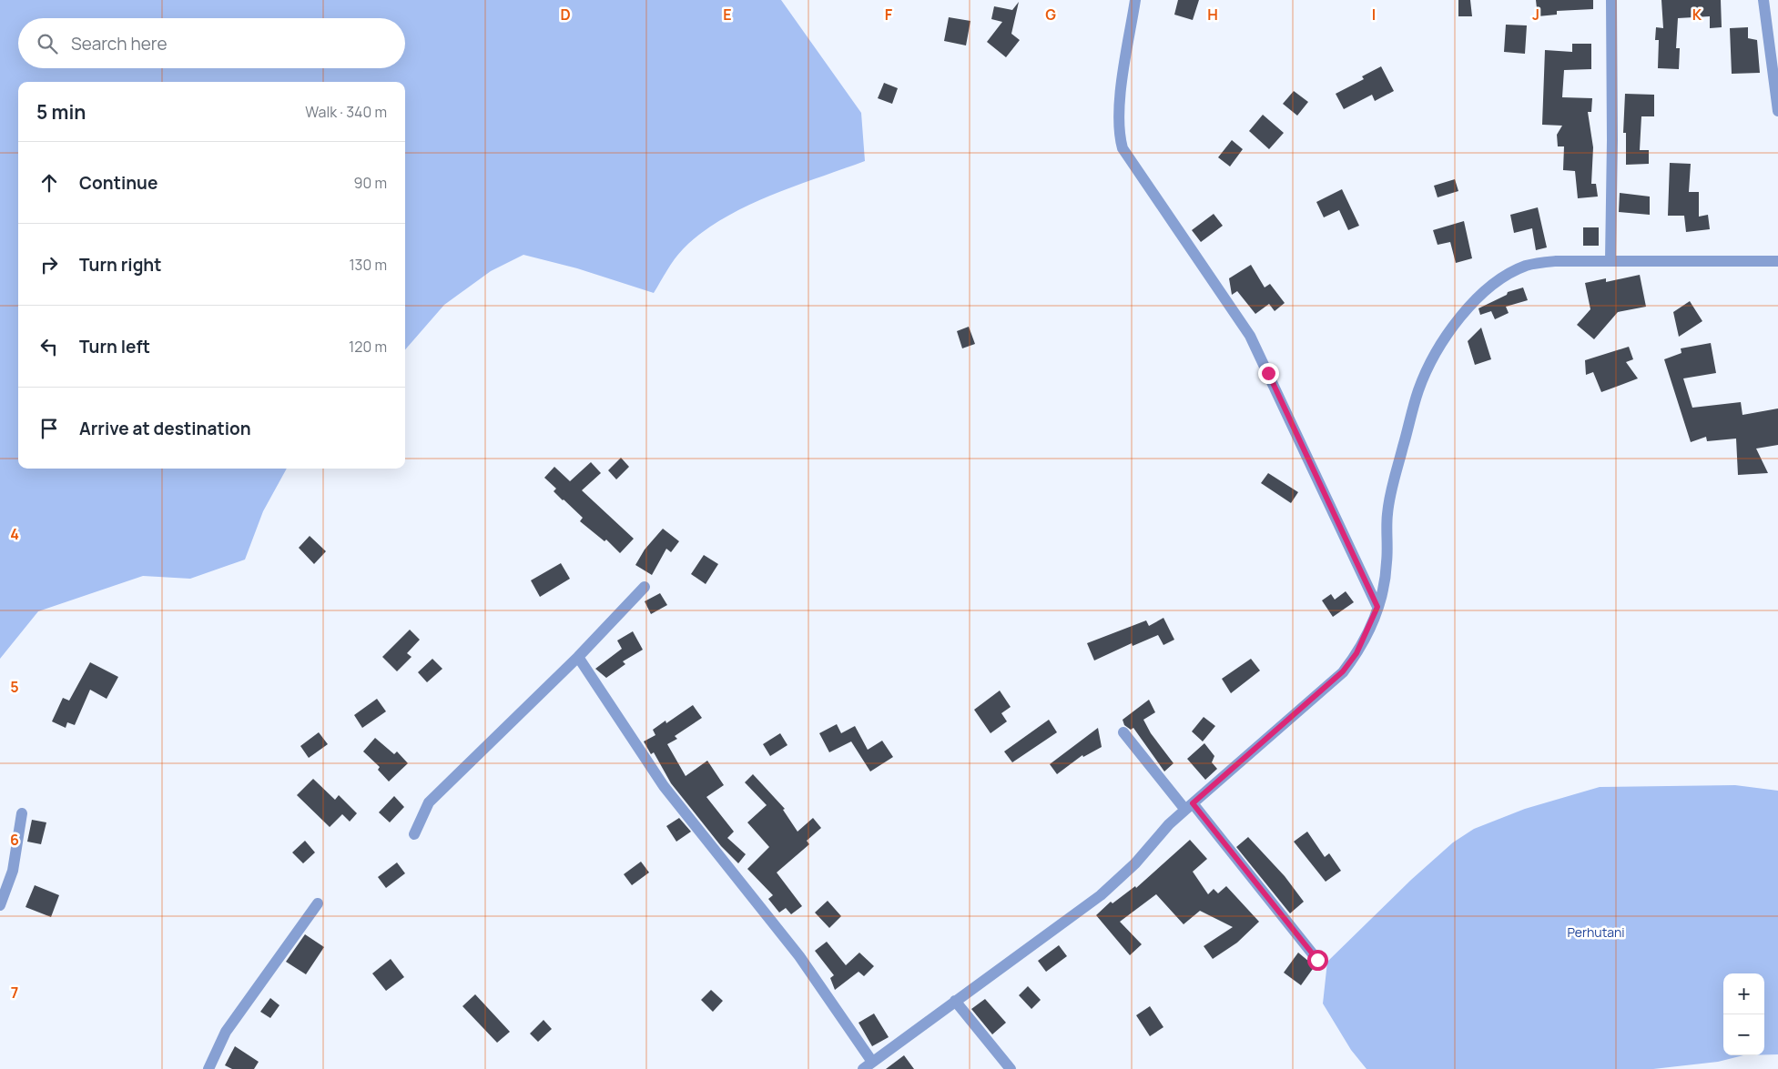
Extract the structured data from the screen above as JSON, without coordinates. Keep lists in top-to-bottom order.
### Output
{
  "parks": ["Perhutani"],
  "page": {
    "search": "Search here",
    "heading": ["5 min", "Walk · 340 m"],
    "list": [
      ["Continue", "90 m"],
      ["Turn right", "130 m"],
      ["Turn left", "120 m"],
      "Arrive at destination"
    ],
    "map_buttons": ["+", "−"]
  },
  "grid": {
    "columns": [
      "D",
      "E",
      "F",
      "G",
      "H",
      "I",
      "J",
      "K"
    ],
    "rows": [
      "4",
      "5",
      "6",
      "7"
    ]
  }
}
